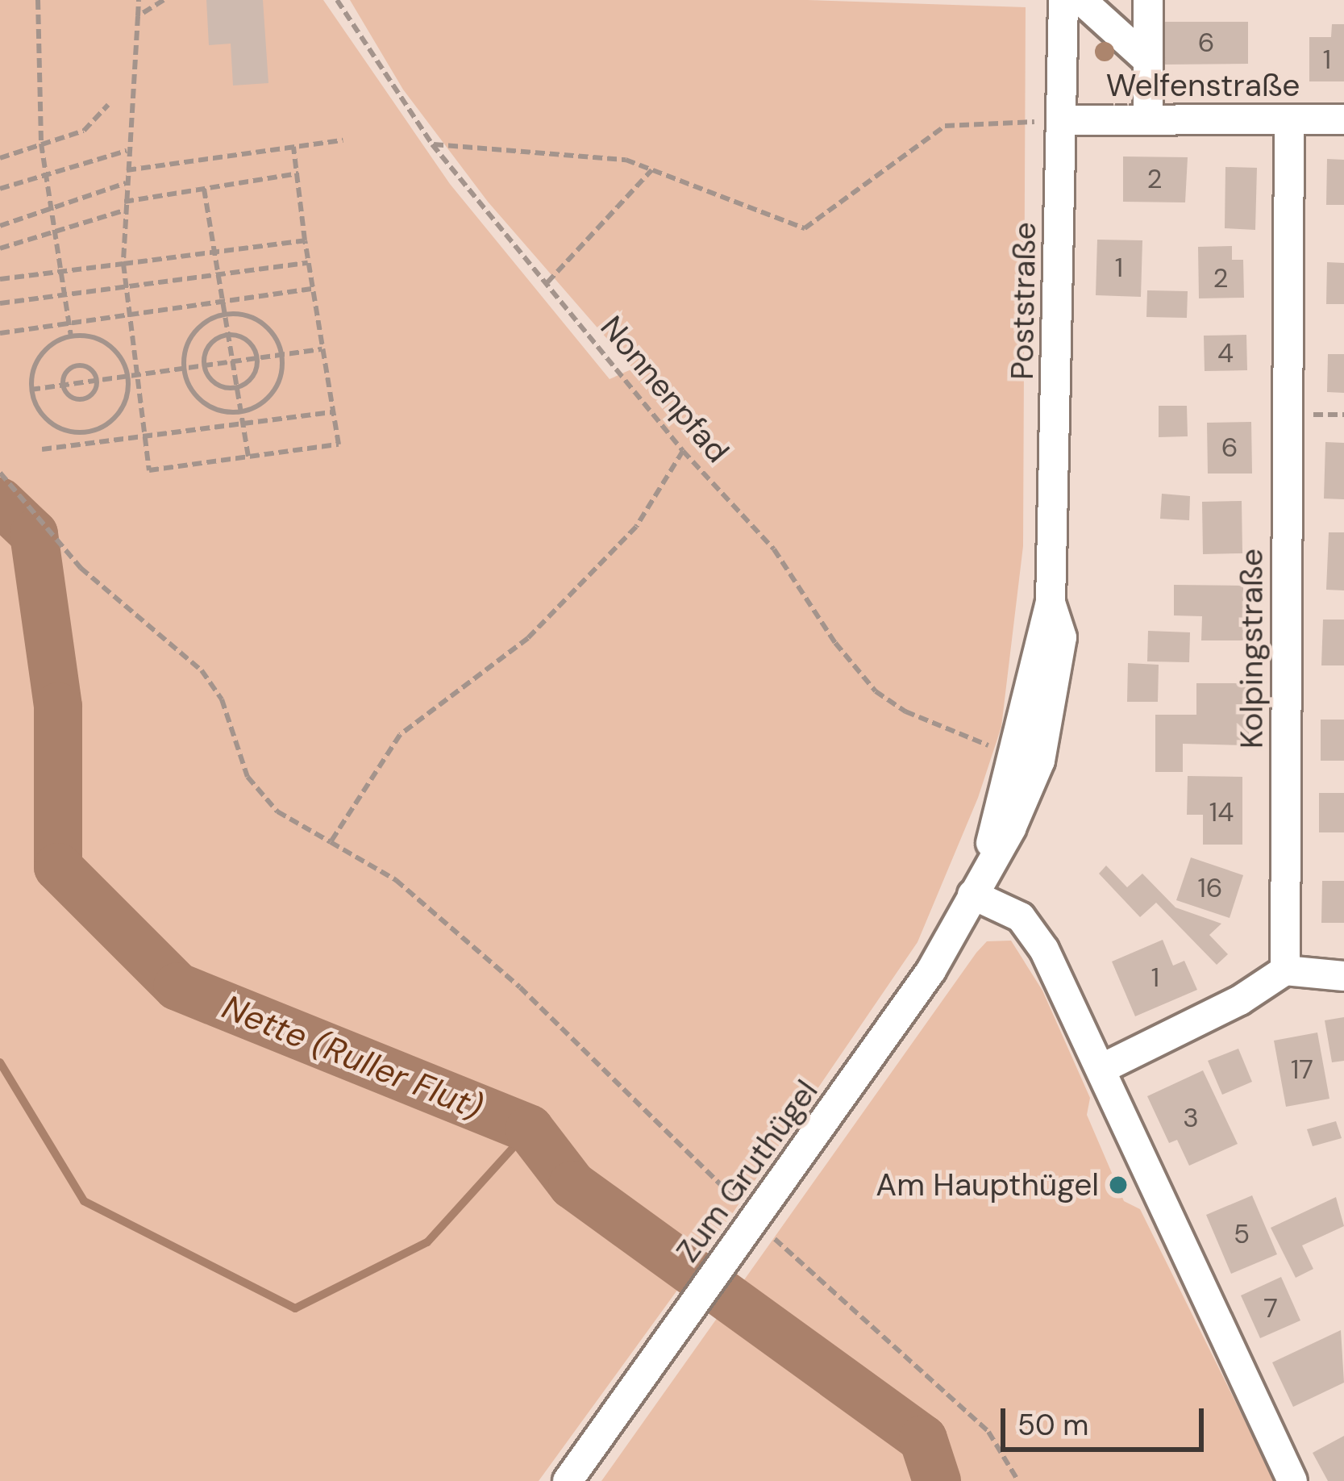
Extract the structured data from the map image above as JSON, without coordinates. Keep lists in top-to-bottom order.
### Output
{
  "streets": {
    "street": [
      "Welfenstraße",
      "Poststraße",
      "Kolpingstraße",
      "Zum Gruthügel"
    ],
    "path": ["Nonnenpfad"]
  },
  "crossings": [
    ["Welfenstraße", "Poststraße"],
    ["Welfenstraße", "Kolpingstraße"],
    ["Poststraße", "Zum Gruthügel"]
  ],
  "water": ["Nette (Ruller Flut)"],
  "places": ["Am Haupthügel"],
  "house_numbers": [
    "6",
    "1",
    "2",
    "1",
    "2",
    "4",
    "6",
    "14",
    "16",
    "1",
    "17",
    "3",
    "5",
    "7"
  ],
  "scale_bar": "50 m"
}
